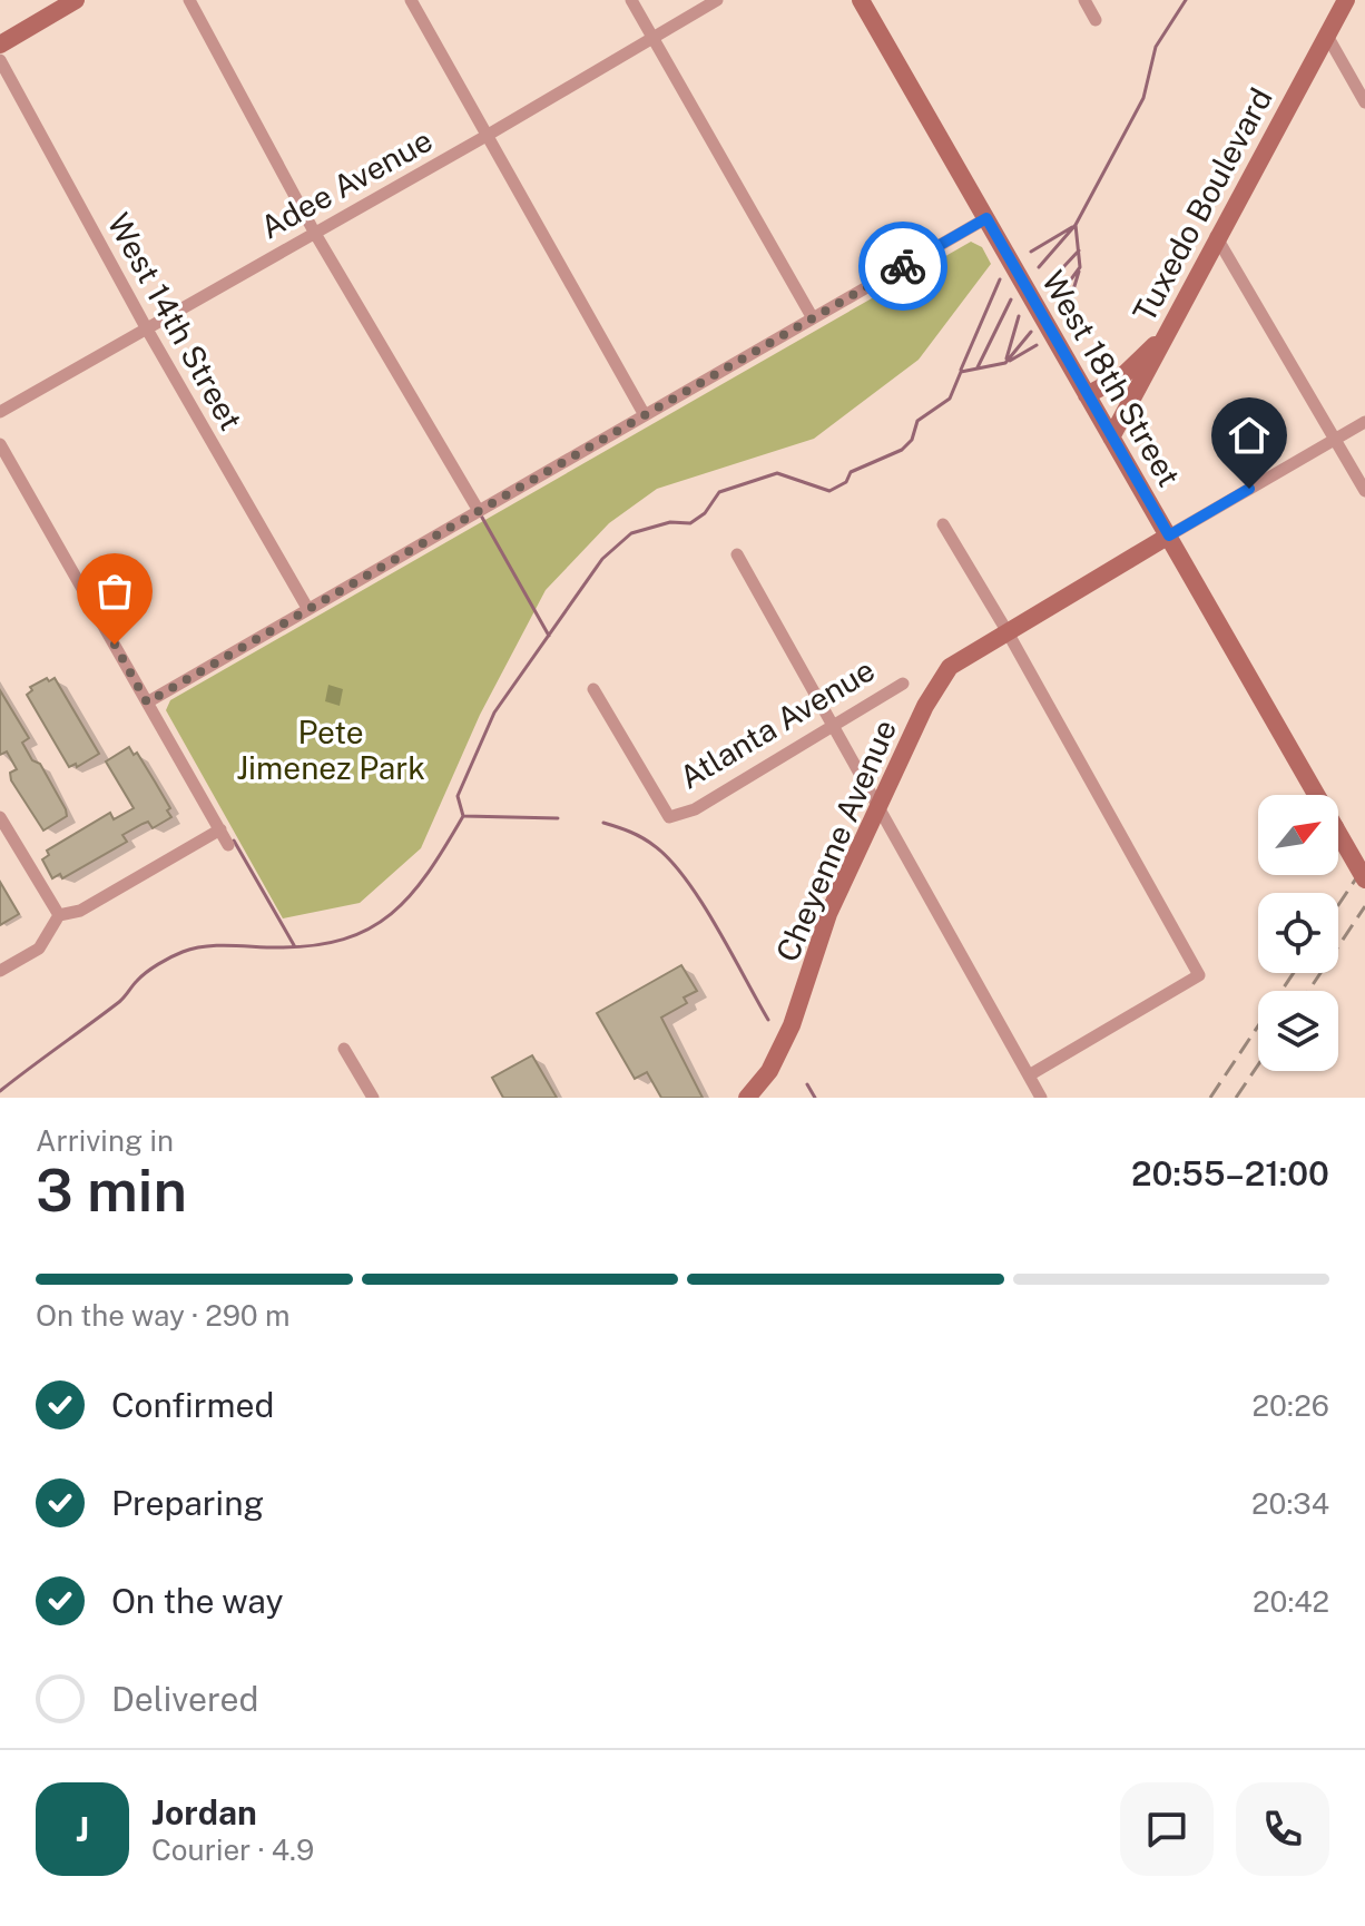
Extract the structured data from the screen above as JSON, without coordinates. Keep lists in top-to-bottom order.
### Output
{
  "streets": {
    "street": [
      "Adee Avenue",
      "Tuxedo Boulevard",
      "West 14th Street",
      "West 18th Street",
      "Atlanta Avenue",
      "Cheyenne Avenue"
    ]
  },
  "crossings": [
    ["Adee Avenue", "West 14th Street"],
    ["Tuxedo Boulevard", "West 18th Street"]
  ],
  "parks": ["Pete Jimenez Park"],
  "north": "top right",
  "page": {
    "heading": ["3 min", "Arriving in", "20:55–21:00"],
    "panel": ["Jordan", "Courier · 4.9"],
    "bar": "On the way · 290 m",
    "list": [
      ["Confirmed", "20:26"],
      ["Preparing", "20:34"],
      ["On the way", "20:42"],
      "Delivered"
    ],
    "round": "J"
  }
}
